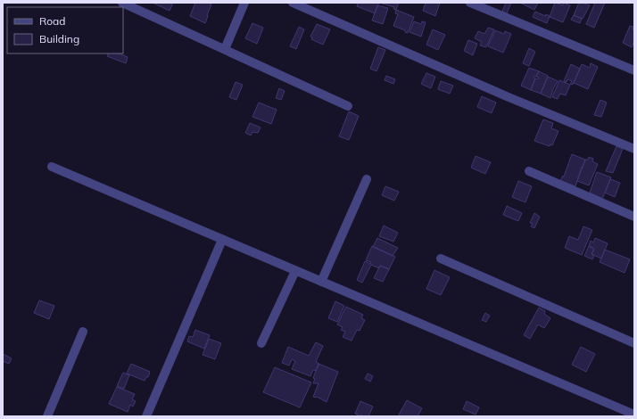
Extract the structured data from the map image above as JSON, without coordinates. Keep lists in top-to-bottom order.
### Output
{
  "legend": ["Road", "Building"]
}
